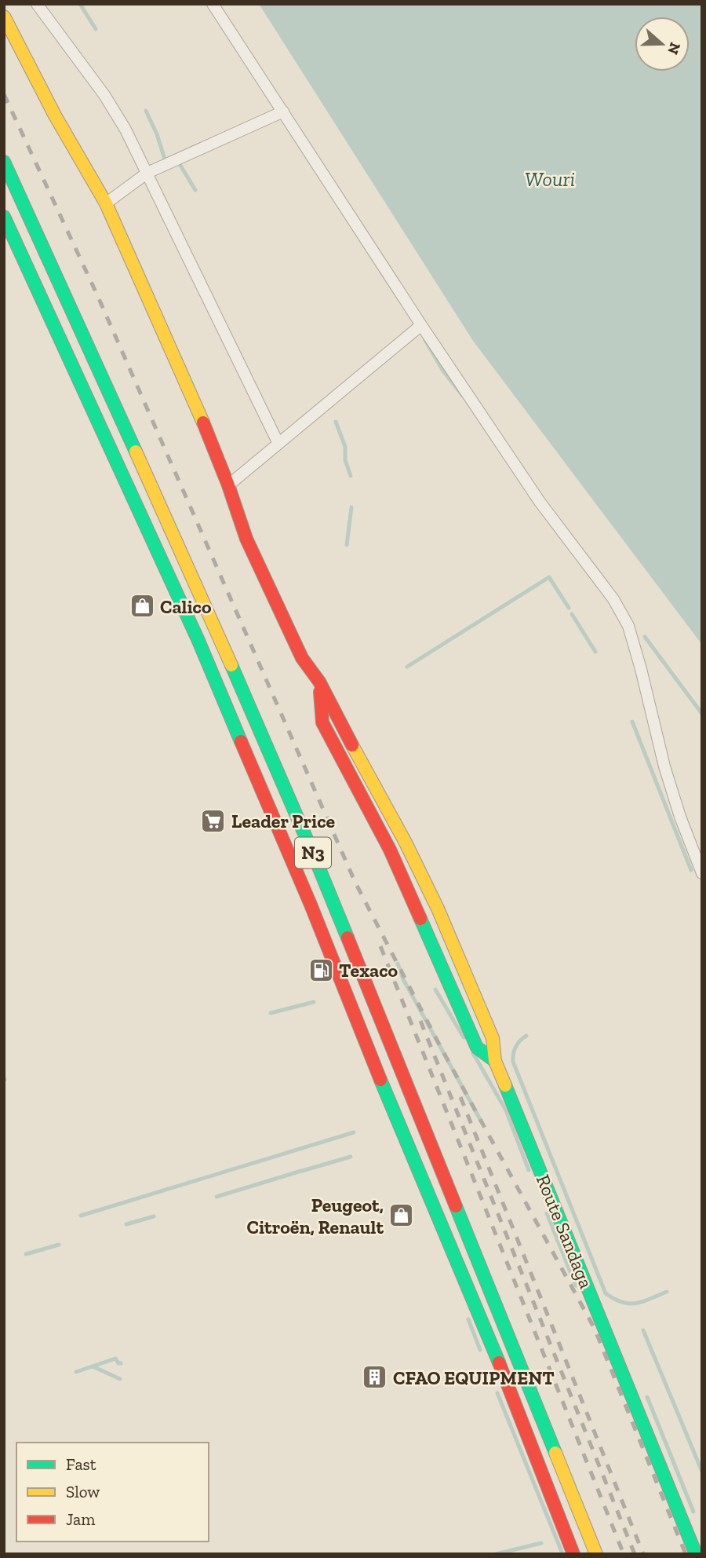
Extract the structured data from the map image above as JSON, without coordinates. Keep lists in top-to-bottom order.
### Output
{
  "streets": {
    "main road": ["N3", "Route Sandaga"]
  },
  "water": ["Wouri"],
  "places": {
    "shop": ["Calico", "Peugeot, Citroën, Renault"],
    "supermarket": ["Leader Price"],
    "fuel station": ["Texaco"],
    "building": ["CFAO EQUIPMENT"]
  },
  "legend": ["Fast", "Slow", "Jam"],
  "north": "right"
}
